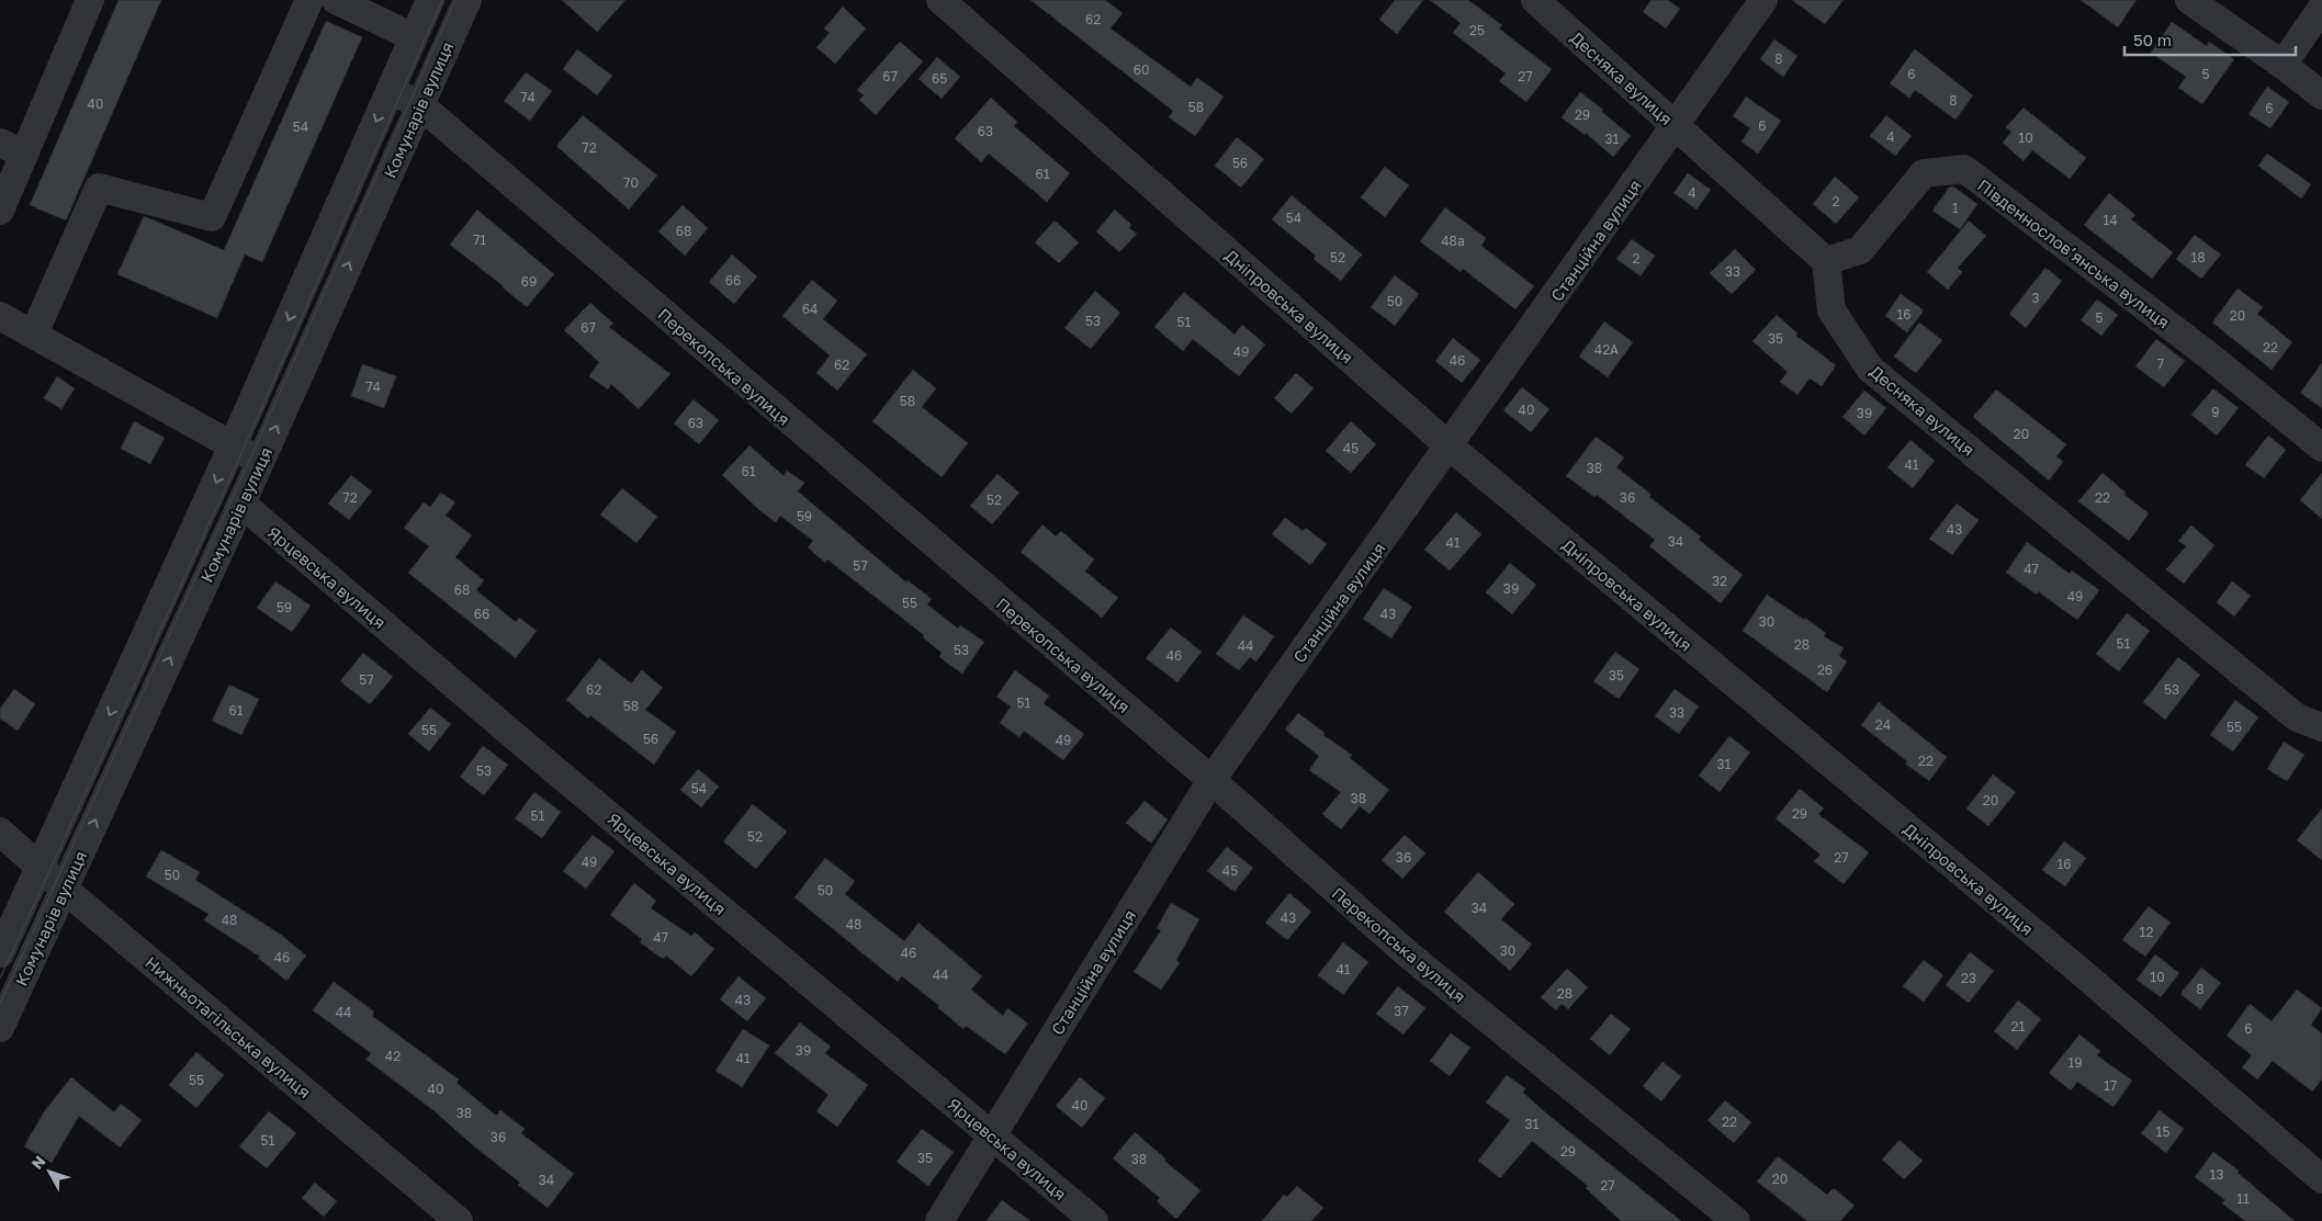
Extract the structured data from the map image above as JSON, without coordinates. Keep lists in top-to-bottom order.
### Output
{
  "streets": {
    "street": [
      "Десняка вулиця",
      "Комунарів вулиця",
      "Станційна вулиця",
      "Південнослов’янська вулиця",
      "Дніпровська вулиця",
      "Перекопська вулиця",
      "Ярцевська вулиця",
      "Нижньотагільська вулиця"
    ]
  },
  "crossings": [
    ["Десняка вулиця", "Станційна вулиця"],
    ["Десняка вулиця", "Південнослов’янська вулиця"],
    ["Комунарів вулиця", "Перекопська вулиця"],
    ["Комунарів вулиця", "Ярцевська вулиця"],
    ["Комунарів вулиця", "Нижньотагільська вулиця"],
    ["Станційна вулиця", "Дніпровська вулиця"],
    ["Станційна вулиця", "Перекопська вулиця"],
    ["Станційна вулиця", "Ярцевська вулиця"]
  ],
  "house_numbers": [
    "62",
    "25",
    "8",
    "60",
    "6",
    "5",
    "67",
    "27",
    "65",
    "74",
    "8",
    "40",
    "58",
    "6",
    "29",
    "6",
    "54",
    "63",
    "4",
    "10",
    "31",
    "72",
    "56",
    "61",
    "70",
    "4",
    "2",
    "1",
    "54",
    "14",
    "68",
    "71",
    "48а",
    "52",
    "18",
    "2",
    "33",
    "66",
    "69",
    "3",
    "50",
    "64",
    "16",
    "20",
    "5",
    "53",
    "51",
    "67",
    "35",
    "22",
    "42А",
    "49",
    "46",
    "7",
    "62",
    "74",
    "58",
    "40",
    "9",
    "39",
    "63",
    "20",
    "45",
    "41",
    "38",
    "61",
    "72",
    "36",
    "22",
    "52",
    "59",
    "43",
    "34",
    "41",
    "57",
    "47",
    "32",
    "39",
    "68",
    "49",
    "55",
    "59",
    "66",
    "43",
    "30",
    "51",
    "28",
    "44",
    "53",
    "46",
    "26",
    "35",
    "57",
    "62",
    "53",
    "51",
    "58",
    "61",
    "33",
    "24",
    "55",
    "55",
    "56",
    "49",
    "22",
    "31",
    "53",
    "54",
    "38",
    "20",
    "29",
    "51",
    "52",
    "36",
    "27",
    "49",
    "16",
    "45",
    "50",
    "50",
    "34",
    "43",
    "48",
    "48",
    "12",
    "47",
    "30",
    "46",
    "46",
    "41",
    "44",
    "10",
    "23",
    "8",
    "28",
    "43",
    "37",
    "44",
    "21",
    "6",
    "39",
    "42",
    "41",
    "19",
    "55",
    "17",
    "40",
    "40",
    "38",
    "22",
    "31",
    "15",
    "36",
    "51",
    "29",
    "35",
    "38",
    "13",
    "20",
    "34",
    "27",
    "11"
  ],
  "scale_bar": "50 m",
  "north": "top left"
}
